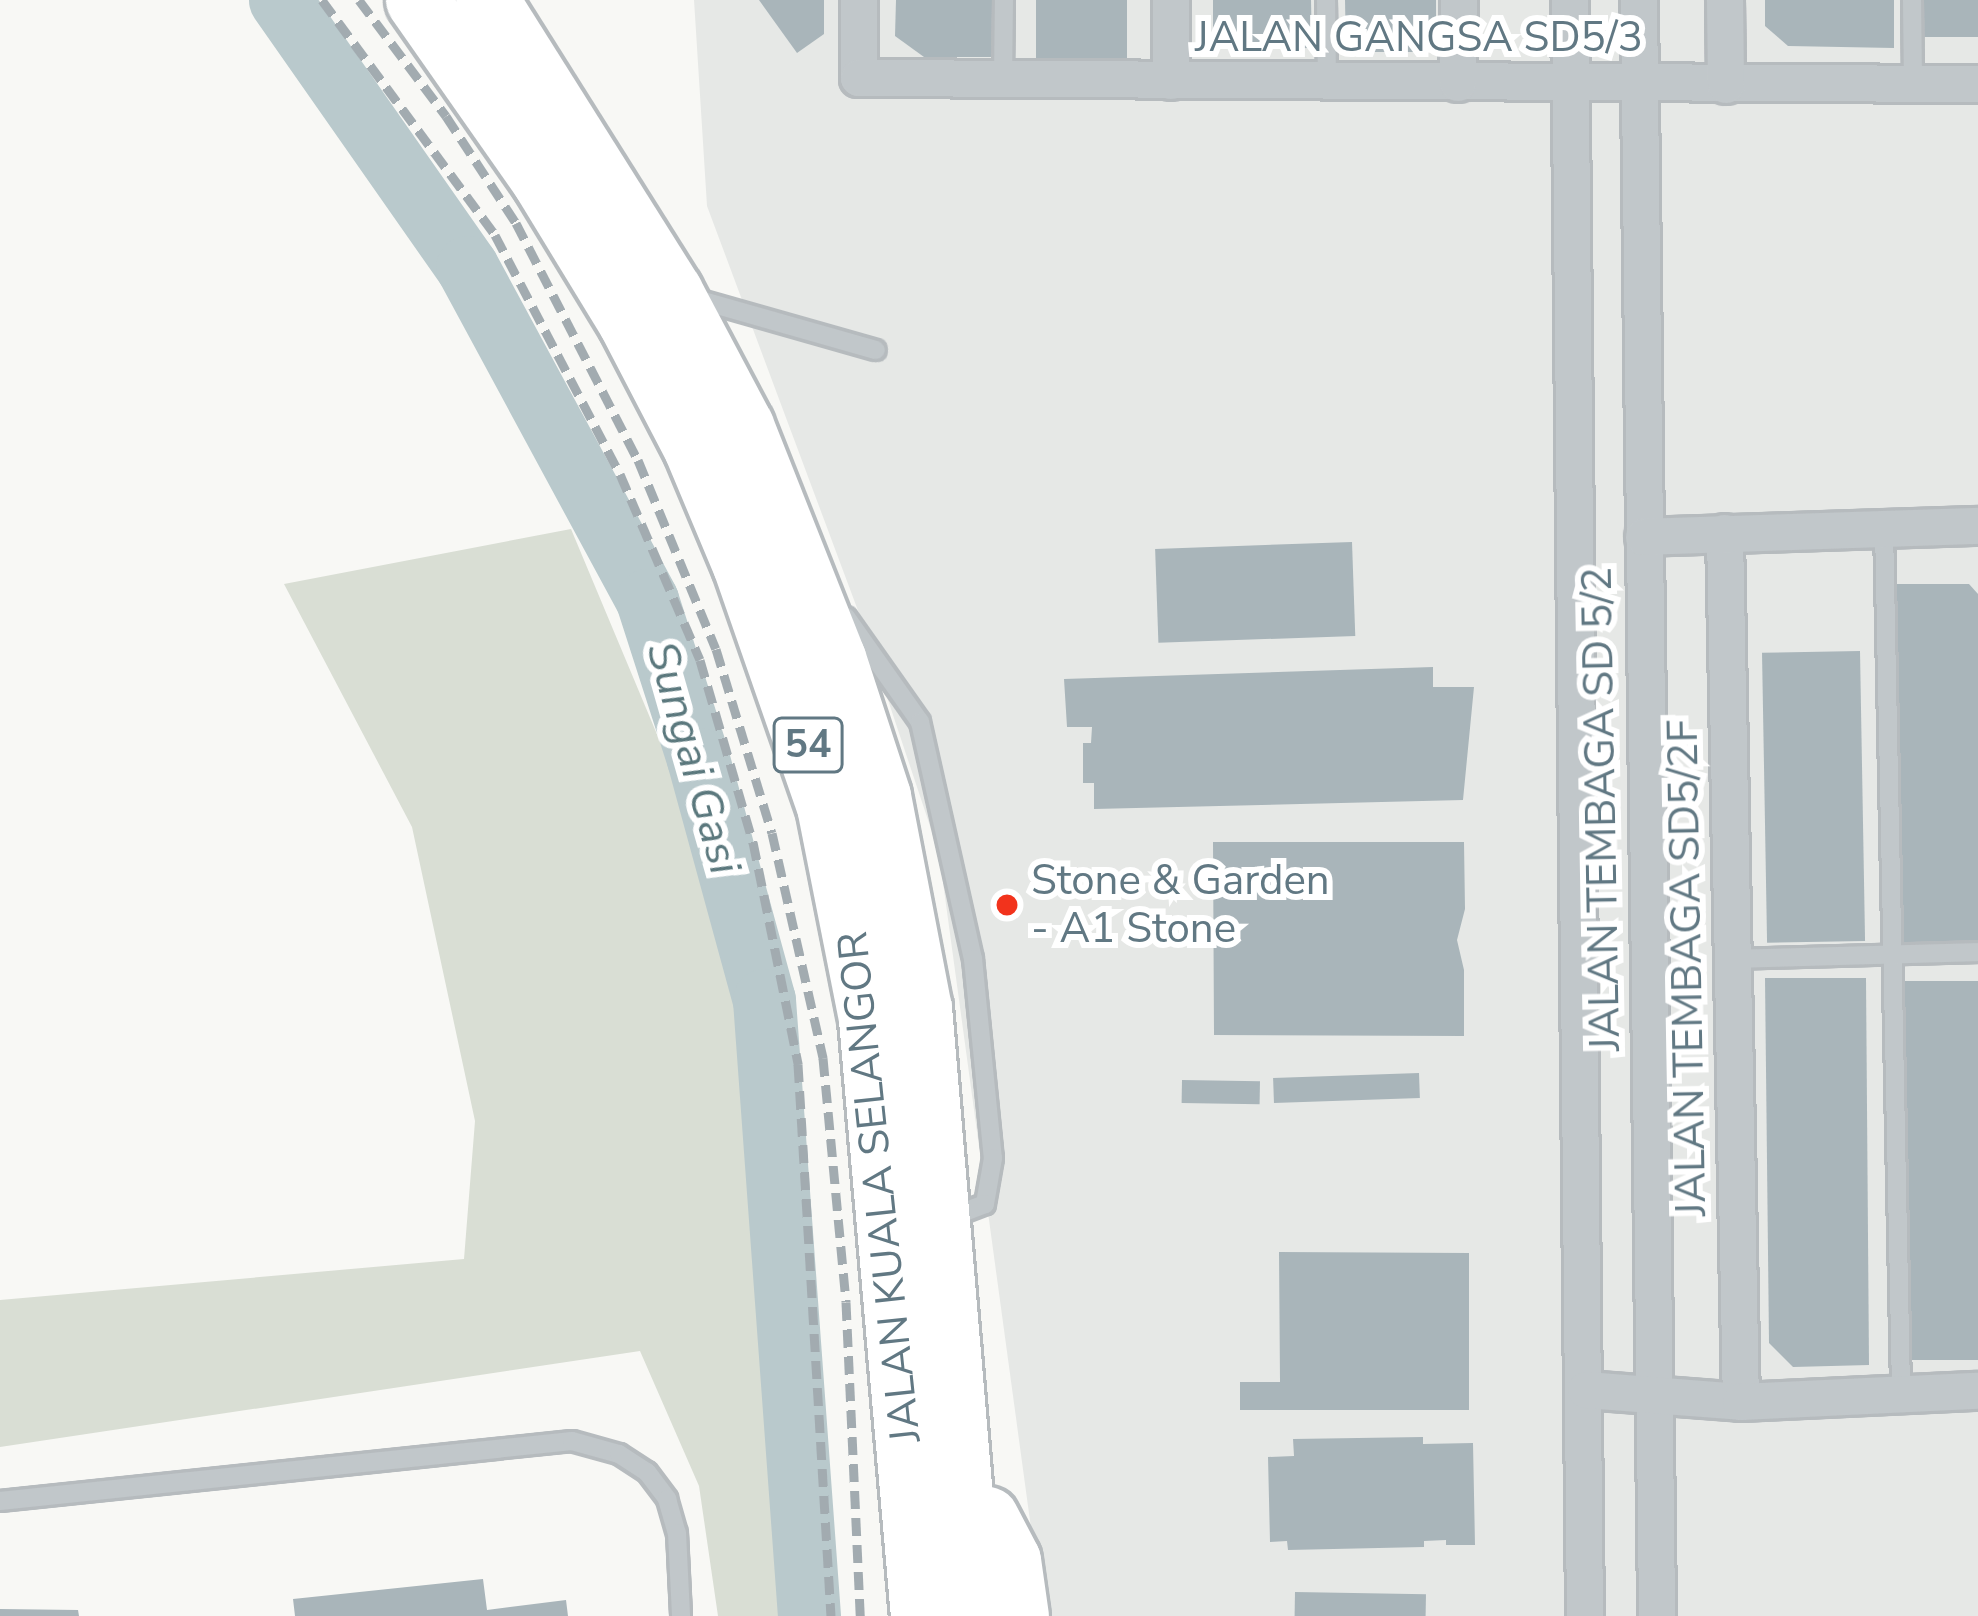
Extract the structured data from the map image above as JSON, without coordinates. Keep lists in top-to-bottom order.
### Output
{
  "streets": {
    "highway": ["54", "JALAN KUALA SELANGOR"],
    "street": ["JALAN GANGSA SD5/3", "JALAN TEMBAGA SD 5/2", "JALAN TEMBAGA SD5/2F"]
  },
  "crossings": [
    ["JALAN GANGSA SD5/3", "JALAN TEMBAGA SD 5/2"]
  ],
  "water": ["Sungai Gasi"],
  "places": ["Stone & Garden - A1 Stone"]
}
